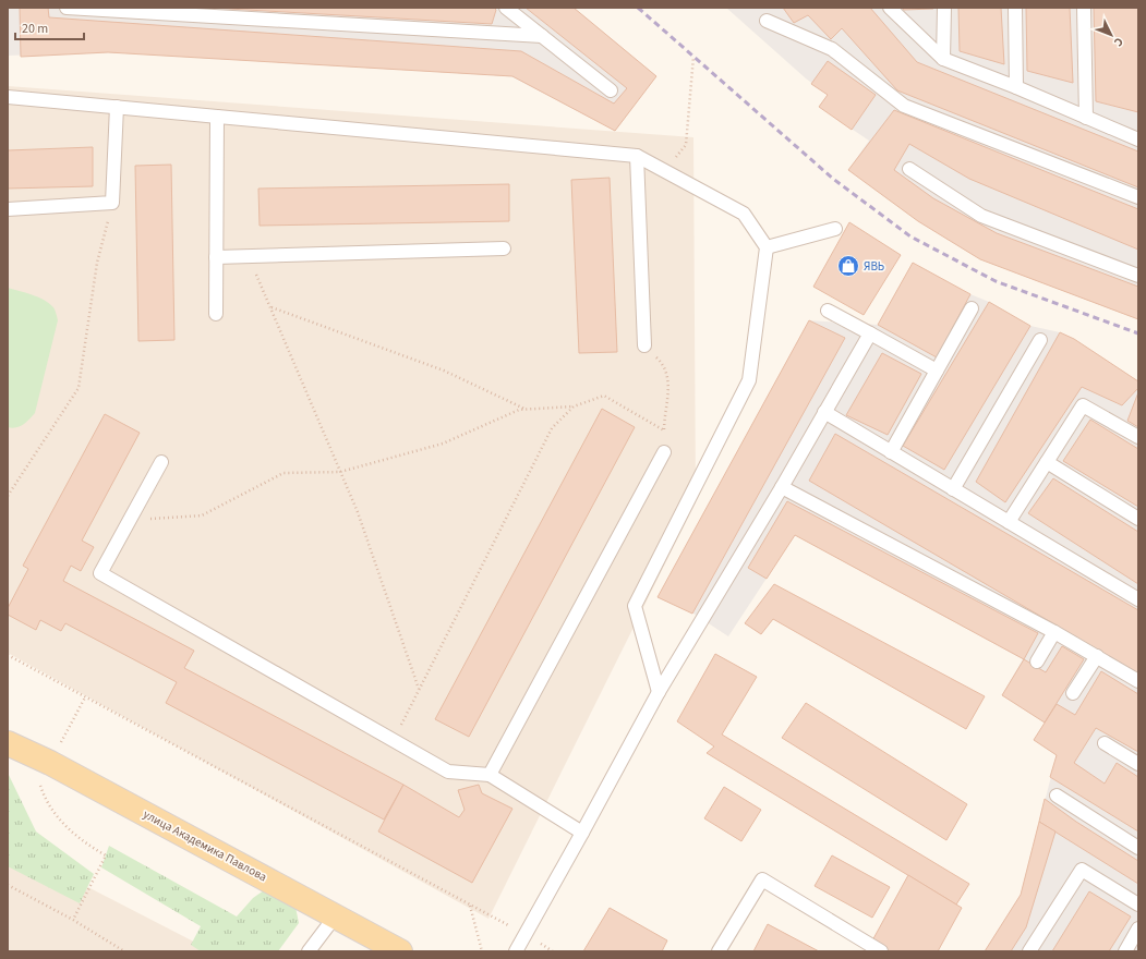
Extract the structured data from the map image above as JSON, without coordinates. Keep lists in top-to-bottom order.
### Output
{
  "streets": {
    "main road": ["улица Академика Павлова"]
  },
  "places": {
    "shop": ["ЯВЬ"]
  },
  "scale_bar": "20 m",
  "north": "bottom right"
}
